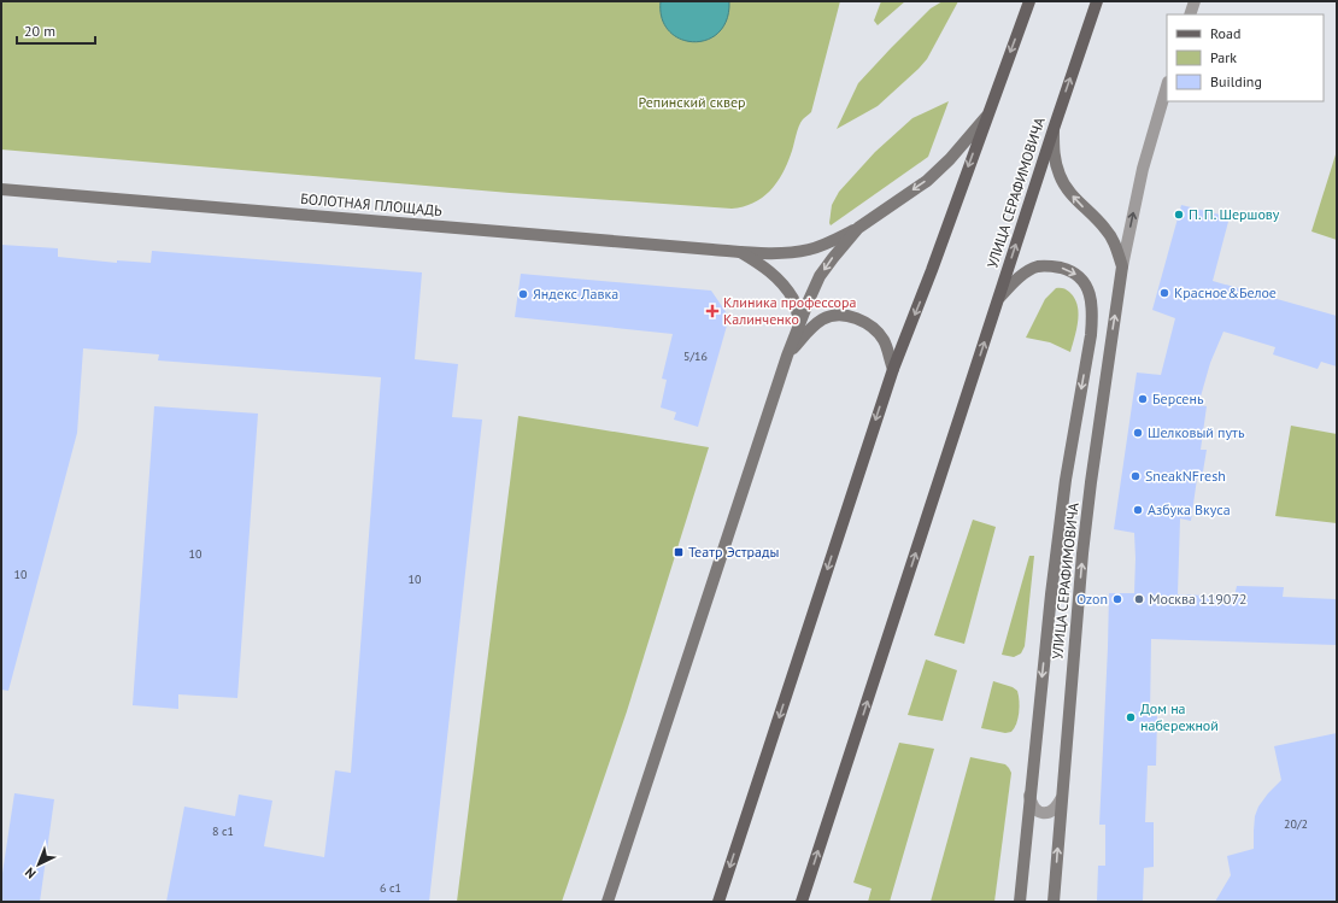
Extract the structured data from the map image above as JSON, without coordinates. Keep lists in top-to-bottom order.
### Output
{
  "streets": {
    "main road": ["УЛИЦА СЕРАФИМОВИЧА", "БОЛОТНАЯ ПЛОЩАДЬ"]
  },
  "parks": ["Репинский сквер"],
  "places": {
    "other": [
      "П. П. Шершову",
      "Красное&Белое",
      "Яндекс Лавка",
      "Берсень",
      "Шелковый путь",
      "SneakNFresh",
      "Азбука Вкуса",
      "Ozon",
      "Москва 119072",
      "Дом на набережной"
    ],
    "health": ["Клиника профессора Калинченко"],
    "transit": ["Театр Эстрады"]
  },
  "house_numbers": [
    "5/16",
    "10",
    "10",
    "10",
    "20/2",
    "8 с1",
    "6 с1"
  ],
  "legend": ["Road", "Park", "Building"],
  "scale_bar": "20 m",
  "north": "bottom left"
}
